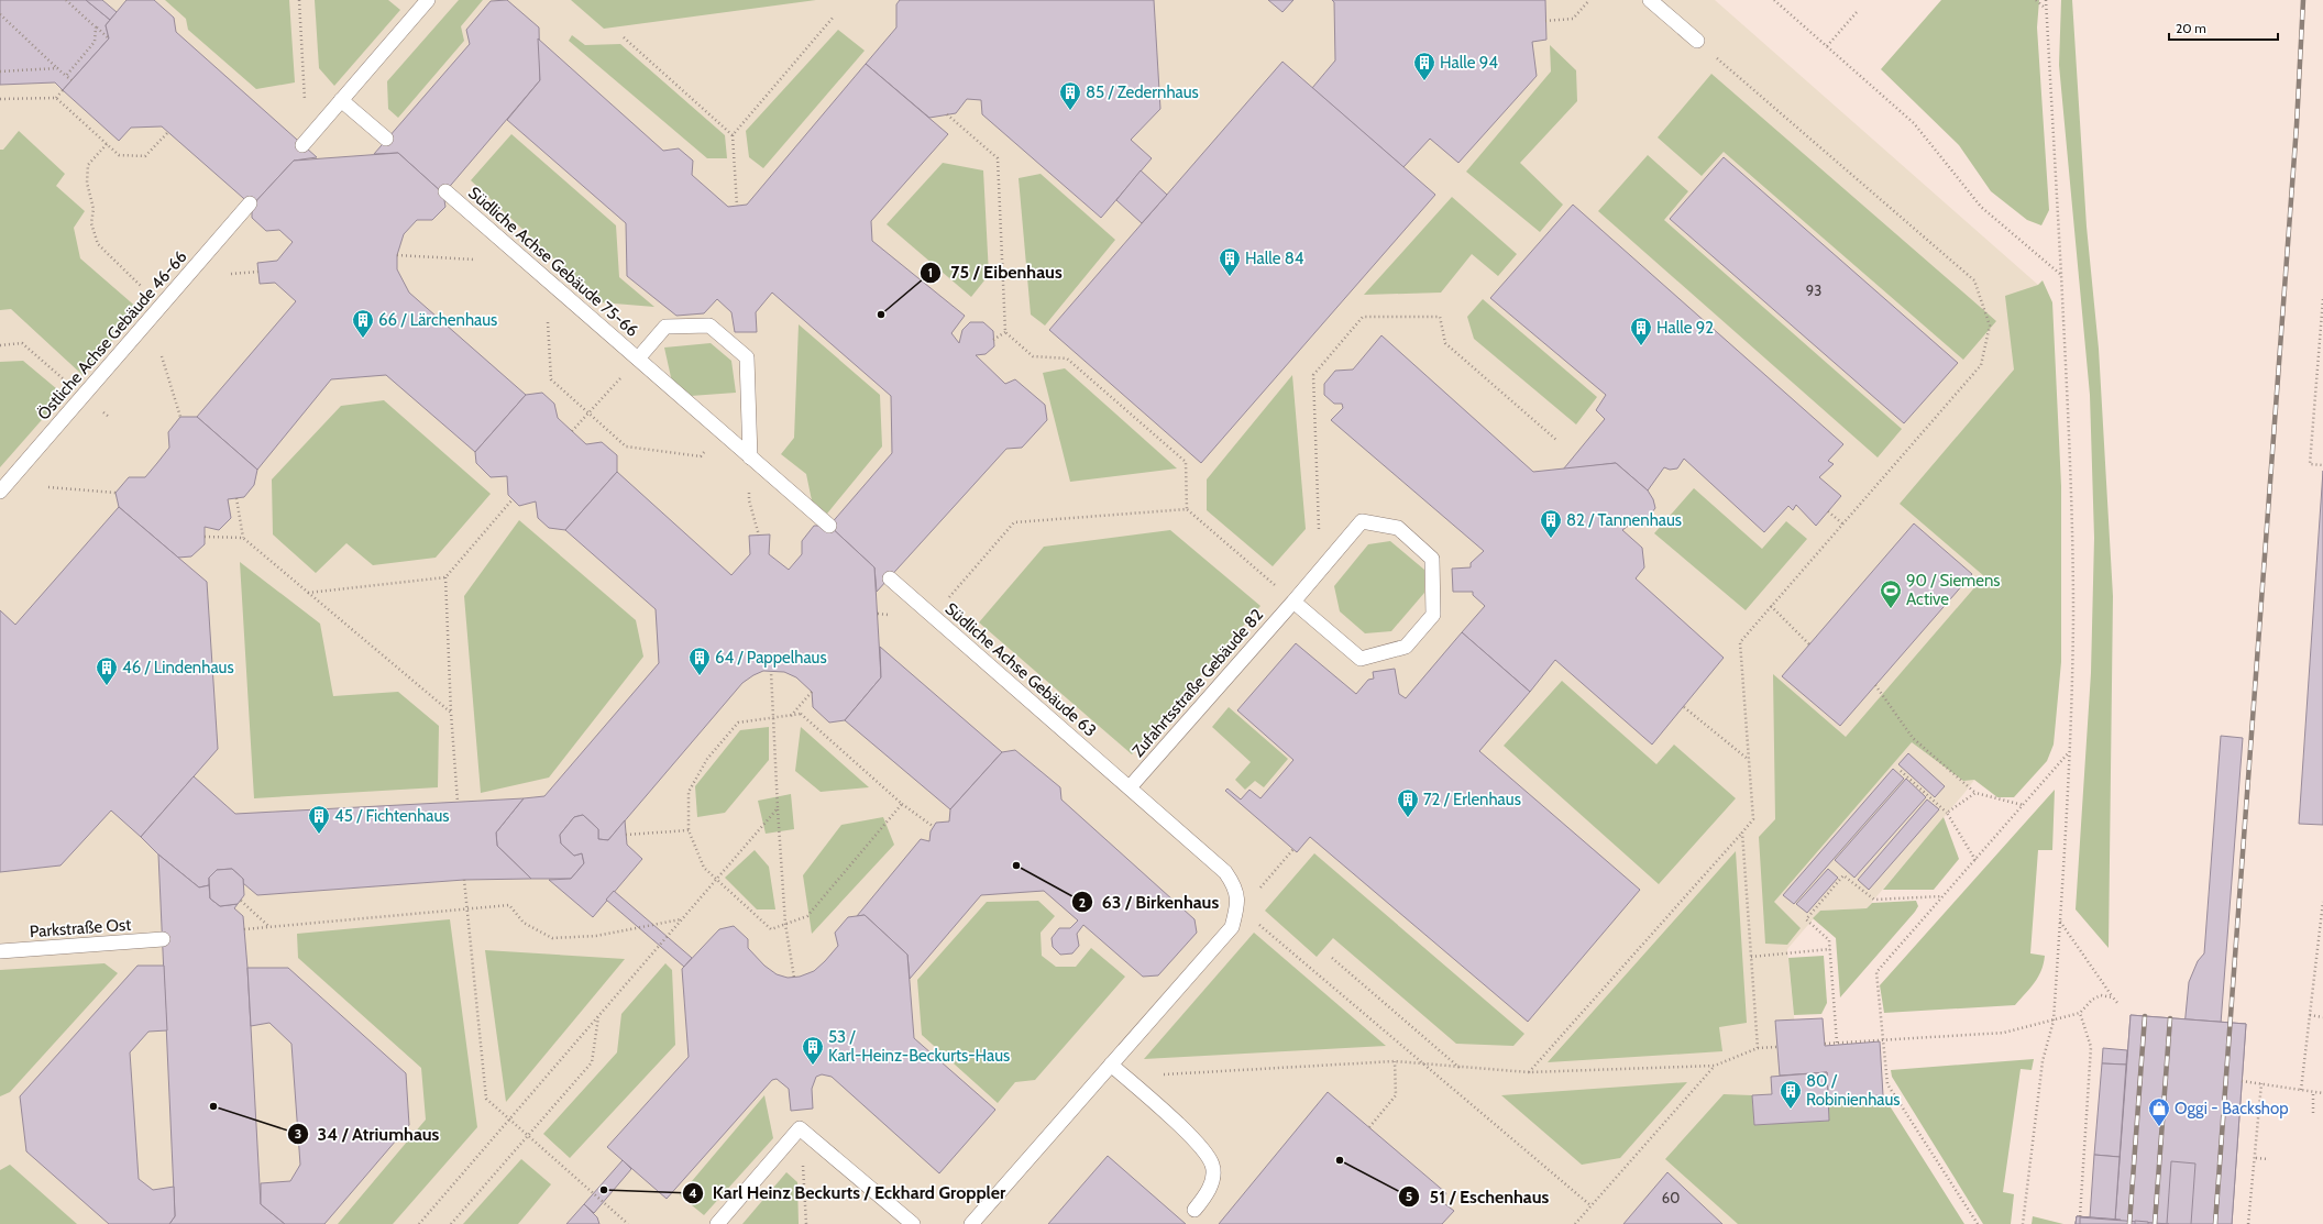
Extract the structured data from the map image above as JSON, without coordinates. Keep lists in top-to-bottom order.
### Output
{
  "streets": {
    "lane": [
      "Südliche Achse Gebäude 75-66",
      "Östliche Achse Gebäude 46-66",
      "Südliche Achse Gebäude 63",
      "Zufahrtsstraße Gebäude 82",
      "Parkstraße Ost"
    ]
  },
  "crossings": [
    ["Südliche Achse Gebäude 63", "Zufahrtsstraße Gebäude 82"]
  ],
  "places": {
    "building": [
      "Halle 94",
      "85 / Zedernhaus",
      "Halle 84",
      "66 / Lärchenhaus",
      "Halle 92",
      "82 / Tannenhaus",
      "64 / Pappelhaus",
      "46 / Lindenhaus",
      "72 / Erlenhaus",
      "45 / Fichtenhaus",
      "53 / Karl-Heinz-Beckurts-Haus",
      "80 / Robinienhaus"
    ],
    "other": [
      "75 / Eibenhaus",
      "63 / Birkenhaus",
      "34 / Atriumhaus",
      "51 / Eschenhaus",
      "Karl Heinz Beckurts / Eckhard Groppler"
    ],
    "sports": ["90 / Siemens Active"],
    "shop": ["Oggi - Backshop"]
  },
  "house_numbers": ["93", "60"],
  "scale_bar": "20 m"
}
